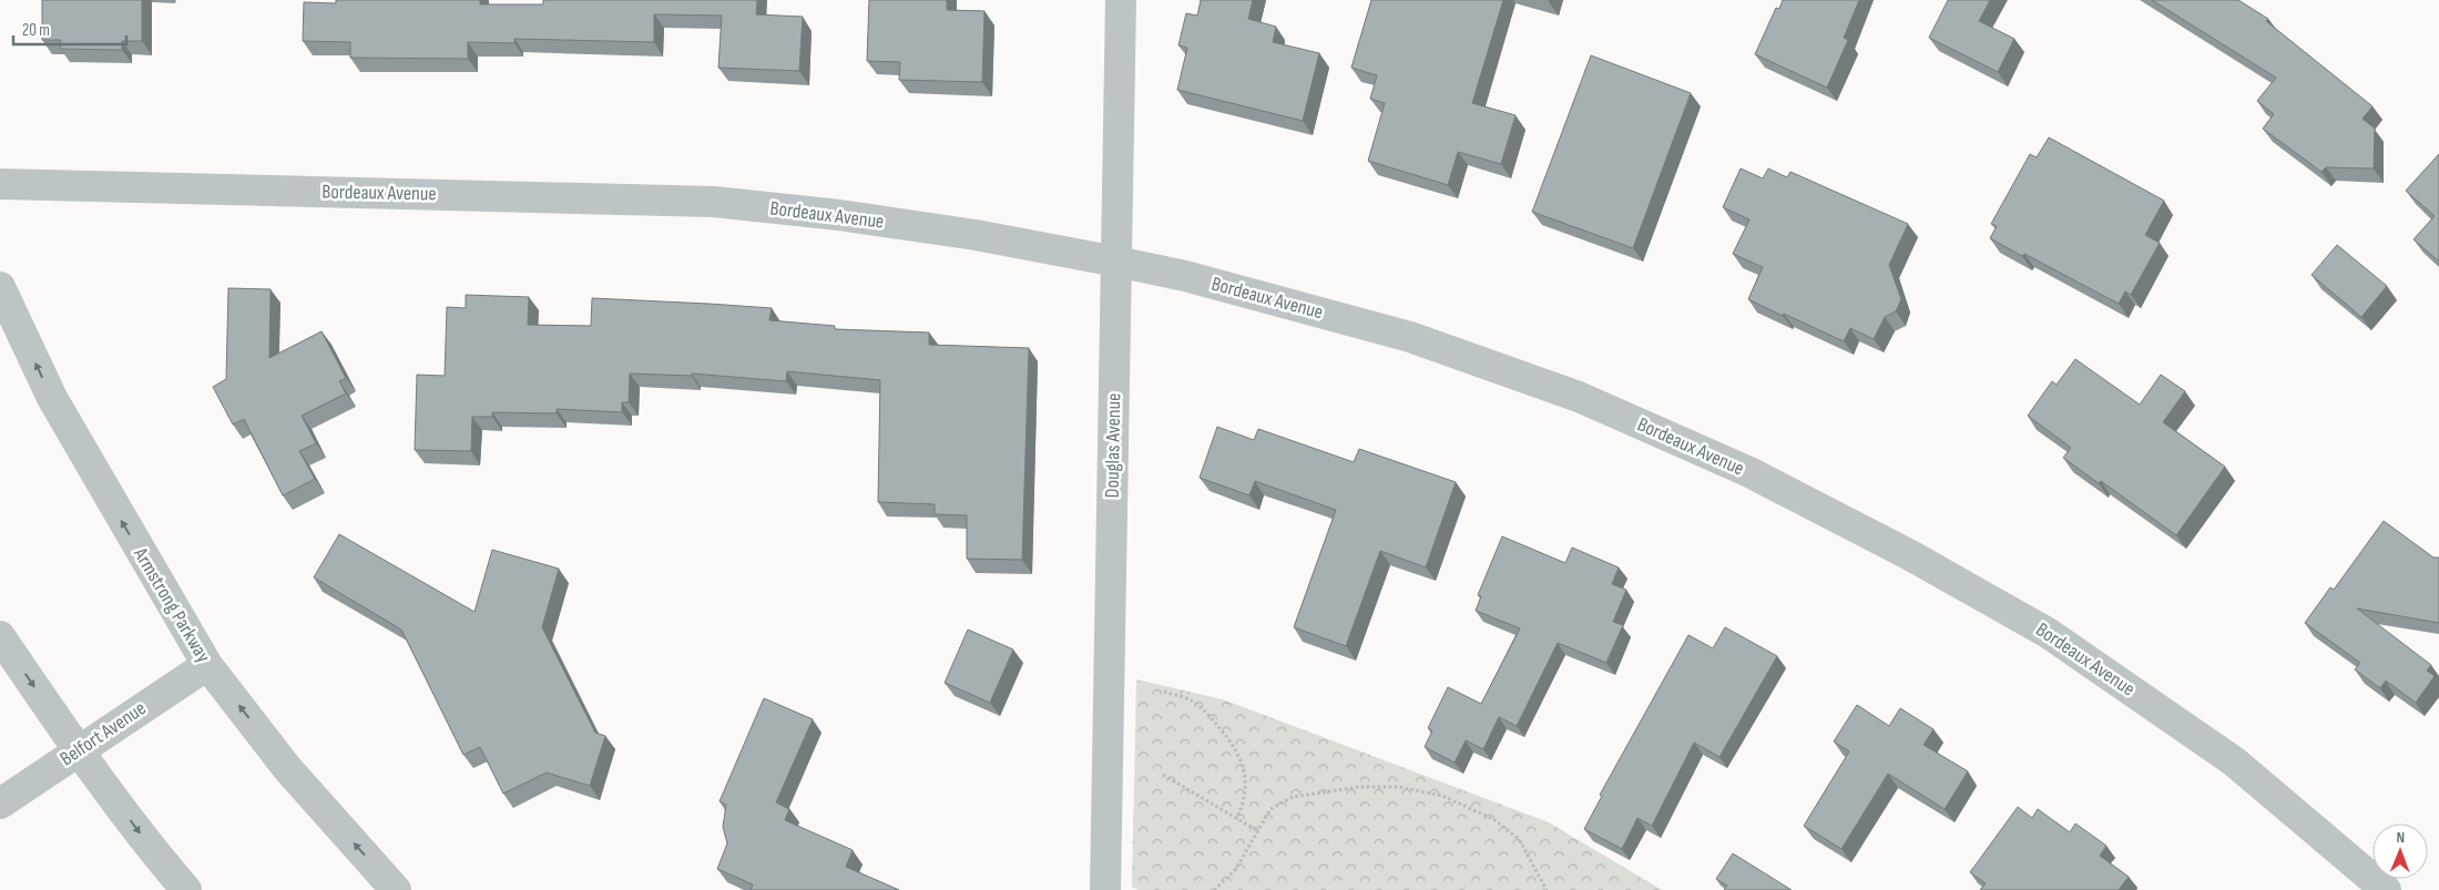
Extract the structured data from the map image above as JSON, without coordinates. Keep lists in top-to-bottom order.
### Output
{
  "streets": {
    "street": [
      "Bordeaux Avenue",
      "Douglas Avenue",
      "Armstrong Parkway",
      "Belfort Avenue"
    ]
  },
  "crossings": [
    ["Bordeaux Avenue", "Douglas Avenue"],
    ["Armstrong Parkway", "Belfort Avenue"]
  ],
  "scale_bar": "20 m",
  "north": "top"
}
